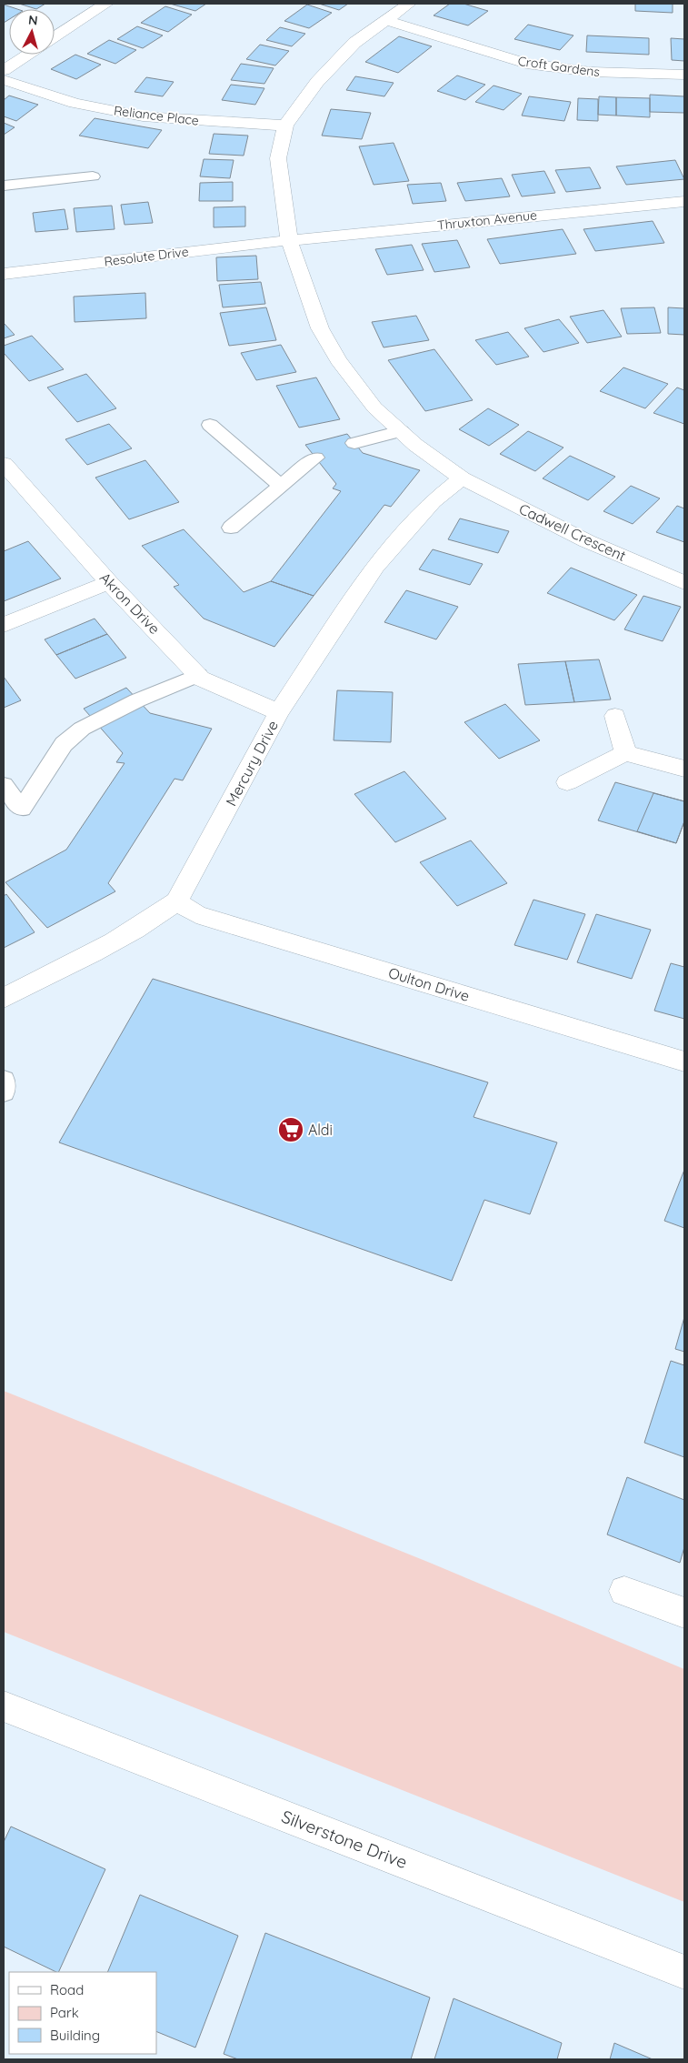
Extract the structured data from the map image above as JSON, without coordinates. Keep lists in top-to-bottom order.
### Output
{
  "streets": {
    "street": [
      "Croft Gardens",
      "Reliance Place",
      "Thruxton Avenue",
      "Resolute Drive",
      "Cadwell Crescent",
      "Akron Drive",
      "Mercury Drive",
      "Oulton Drive",
      "Silverstone Drive"
    ]
  },
  "crossings": [
    ["Reliance Place", "Cadwell Crescent"],
    ["Thruxton Avenue", "Resolute Drive"],
    ["Thruxton Avenue", "Cadwell Crescent"],
    ["Resolute Drive", "Cadwell Crescent"],
    ["Cadwell Crescent", "Mercury Drive"],
    ["Akron Drive", "Mercury Drive"],
    ["Mercury Drive", "Oulton Drive"]
  ],
  "places": {
    "supermarket": ["Aldi"]
  },
  "legend": ["Road", "Park", "Building"],
  "north": "top"
}
